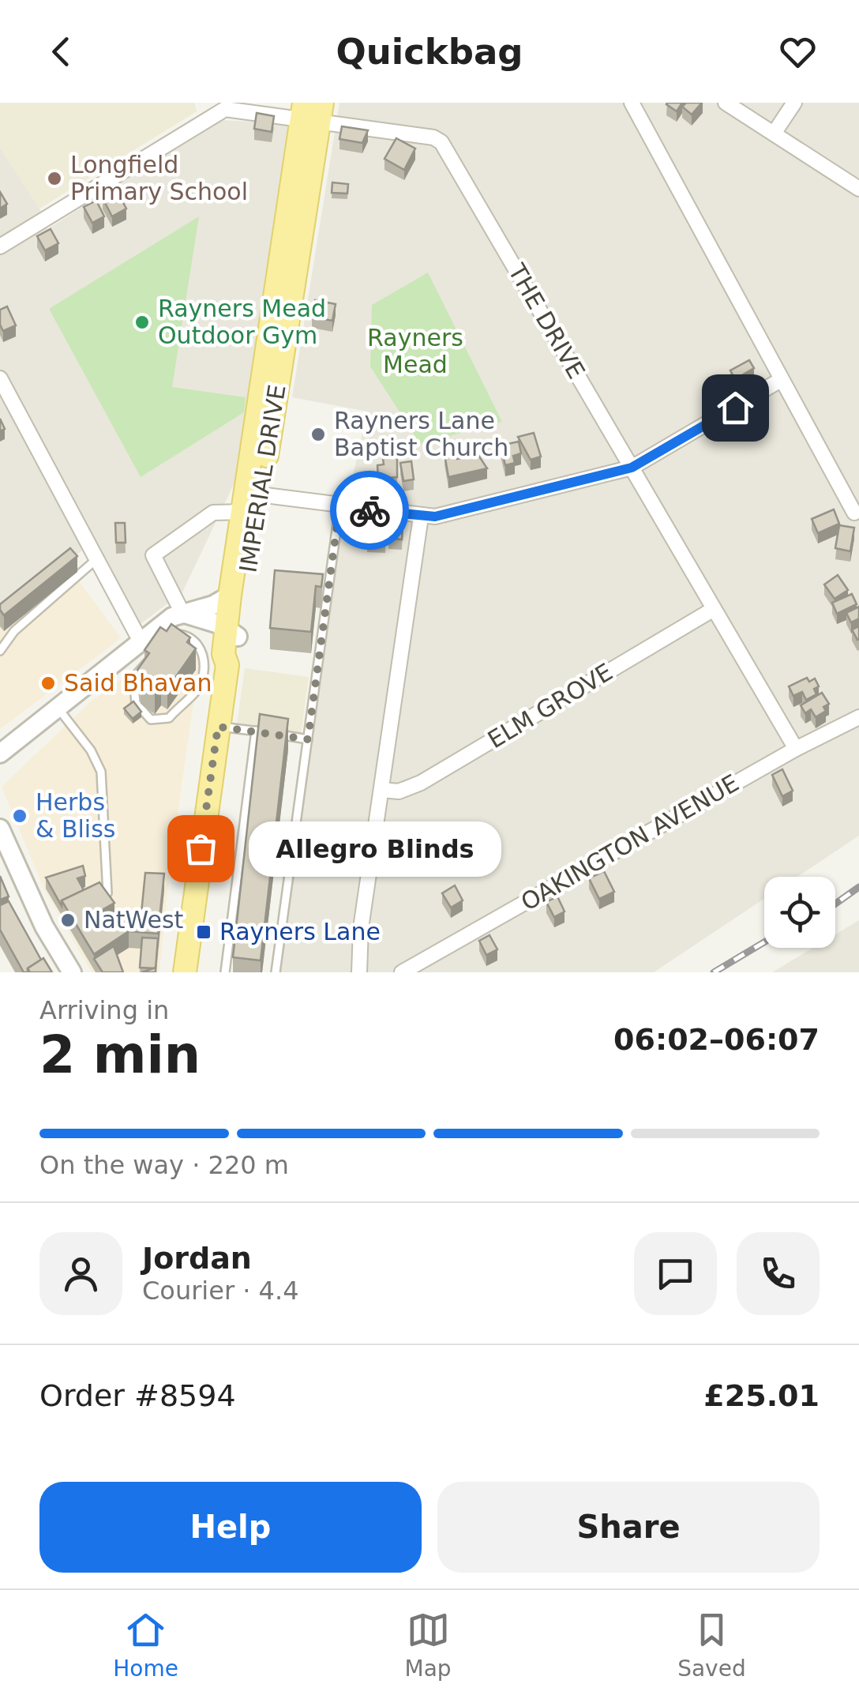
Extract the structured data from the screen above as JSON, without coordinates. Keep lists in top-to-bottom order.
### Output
{
  "streets": {
    "main road": ["IMPERIAL DRIVE"],
    "street": ["THE DRIVE", "ELM GROVE", "OAKINGTON AVENUE"]
  },
  "crossings": [
    ["THE DRIVE", "IMPERIAL DRIVE"],
    ["THE DRIVE", "ELM GROVE"],
    ["THE DRIVE", "OAKINGTON AVENUE"]
  ],
  "parks": ["Rayners Mead"],
  "places": {
    "other": [
      "Longfield Primary School",
      "Rayners Mead Outdoor Gym",
      "Rayners Lane Baptist Church",
      "Said Bhavan",
      "Herbs & Bliss",
      "Allegro Blinds",
      "NatWest"
    ],
    "transit": ["Rayners Lane"]
  },
  "page": {
    "header": "Quickbag",
    "bubble": "Allegro Blinds",
    "heading": ["2 min", "Arriving in", "06:02–06:07"],
    "panel": [
      "Jordan",
      "Courier · 4.4",
      "Order #8594",
      "£25.01"
    ],
    "bar": "On the way · 220 m",
    "buttons": ["Help", "Share"],
    "tabs": ["Home", "Map", "Saved"]
  }
}
